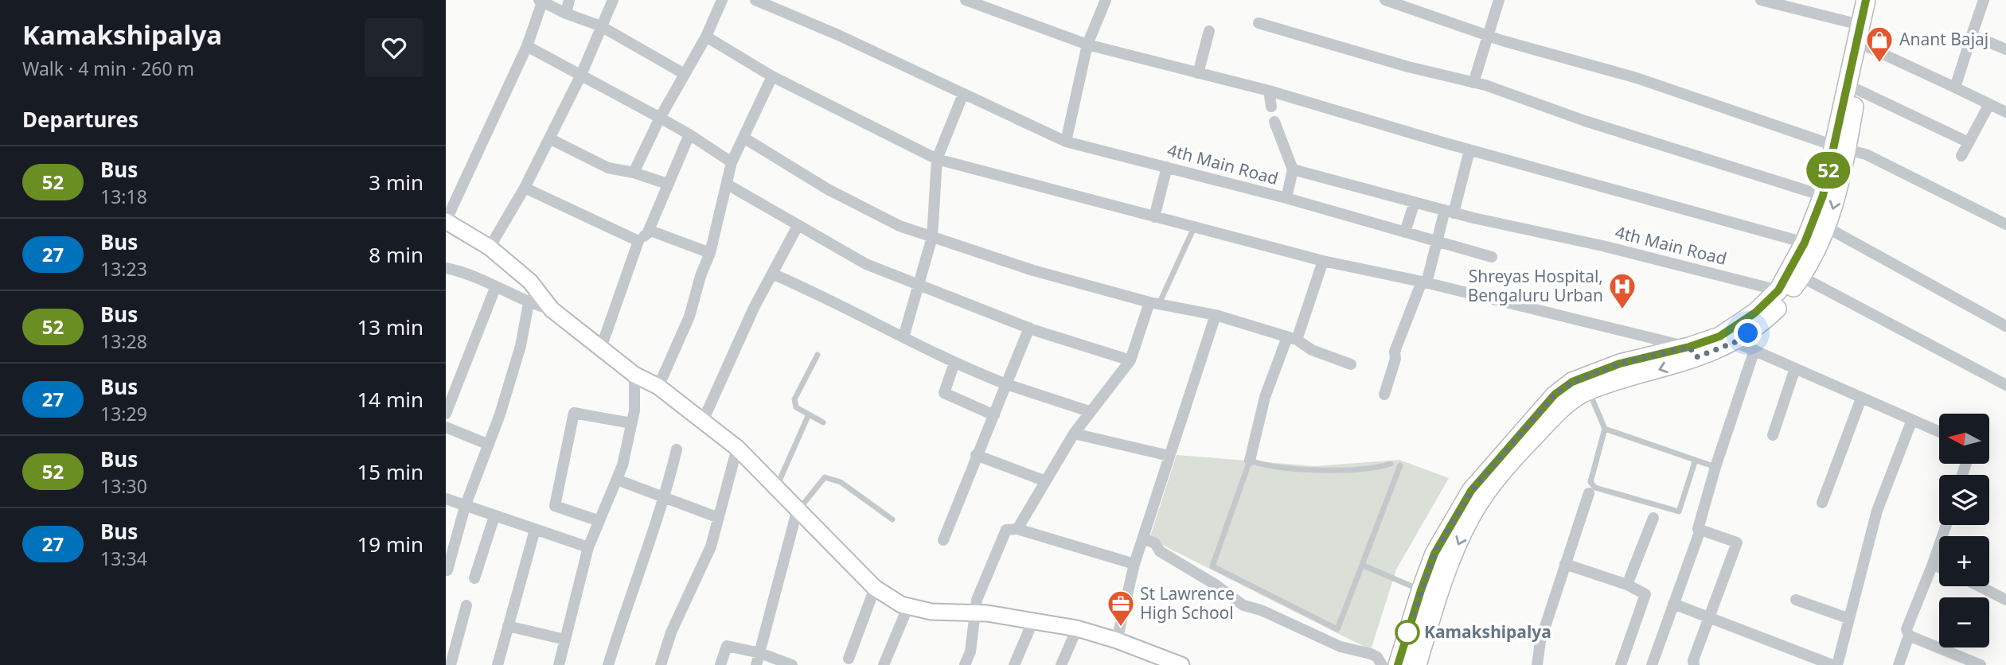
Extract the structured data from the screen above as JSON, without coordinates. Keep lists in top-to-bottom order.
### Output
{
  "streets": {
    "street": ["4th Main Road"]
  },
  "places": {
    "shop": ["Anant Bajaj"],
    "hospital": ["Shreyas Hospital, Bengaluru Urban"],
    "office": ["St Lawrence High School"],
    "other": ["Kamakshipalya"]
  },
  "lines": ["bus line 52"],
  "north": "left",
  "page": {
    "heading": [
      ["Kamakshipalya", "Walk · 4 min · 260 m"],
      "Departures"
    ],
    "on_map": "52",
    "list": [
      {
        "mark": "52",
        "name": "Bus",
        "note": "13:18",
        "value": "3 min"
      },
      {
        "mark": "27",
        "name": "Bus",
        "note": "13:23",
        "value": "8 min"
      },
      {
        "mark": "52",
        "name": "Bus",
        "note": "13:28",
        "value": "13 min"
      },
      {
        "mark": "27",
        "name": "Bus",
        "note": "13:29",
        "value": "14 min"
      },
      {
        "mark": "52",
        "name": "Bus",
        "note": "13:30",
        "value": "15 min"
      },
      {
        "mark": "27",
        "name": "Bus",
        "note": "13:34",
        "value": "19 min"
      }
    ],
    "map_buttons": ["+", "−"]
  }
}
